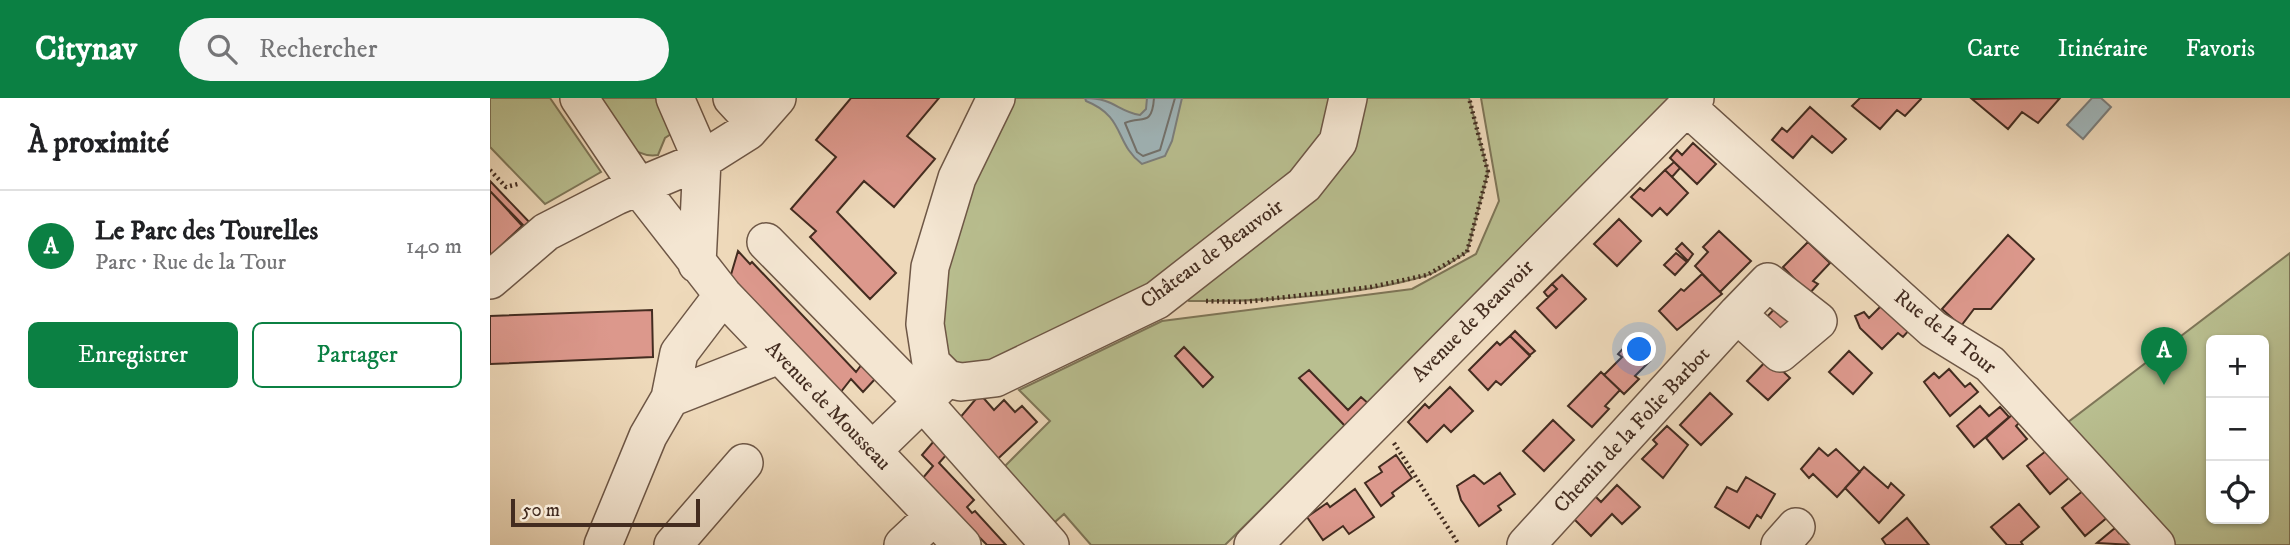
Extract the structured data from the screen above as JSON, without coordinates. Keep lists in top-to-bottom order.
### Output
{
  "streets": {
    "street": [
      "Château de Beauvoir",
      "Avenue de Beauvoir",
      "Rue de la Tour",
      "Avenue de Mousseau",
      "Chemin de la Folie Barbot"
    ]
  },
  "crossings": [
    ["Avenue de Beauvoir", "Rue de la Tour"]
  ],
  "scale_bar": "50 m",
  "page": {
    "header": "Citynav",
    "search": "Rechercher",
    "nav": ["Carte", "Itinéraire", "Favoris"],
    "heading": "À proximité",
    "list": [
      {
        "mark": "A",
        "name": "Le Parc des Tourelles",
        "note": "Parc · Rue de la Tour",
        "value": "140 m"
      }
    ],
    "buttons": ["Enregistrer", "Partager"],
    "pins": "A",
    "map_buttons": ["+", "−"],
    "scale": "50 m"
  }
}
